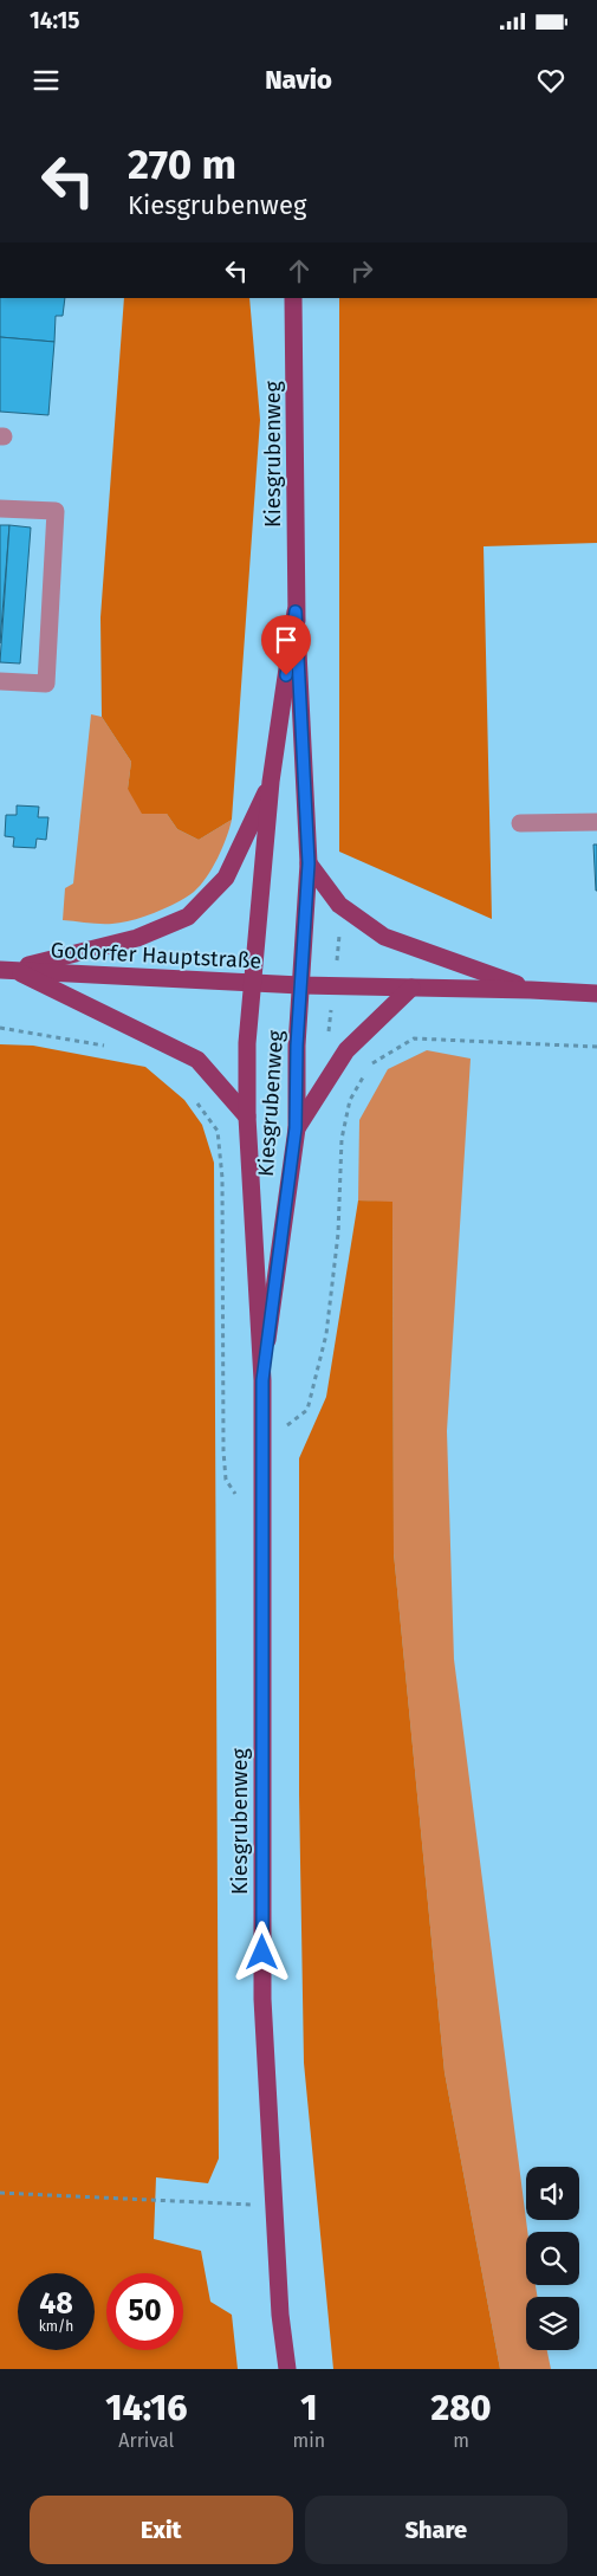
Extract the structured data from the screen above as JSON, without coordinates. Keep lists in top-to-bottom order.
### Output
{
  "streets": {
    "main road": ["Kiesgrubenweg", "Godorfer Hauptstraße"]
  },
  "crossings": [
    ["Kiesgrubenweg", "Godorfer Hauptstraße"]
  ],
  "page": {
    "status": "14:15",
    "header": "Navio",
    "turn": ["270 m", "Kiesgrubenweg"],
    "speed": "48 km/h",
    "limit": "50",
    "eta": [
      "14:16",
      "Arrival",
      "1",
      "min",
      "280",
      "m"
    ],
    "buttons": ["Exit", "Share"]
  }
}
